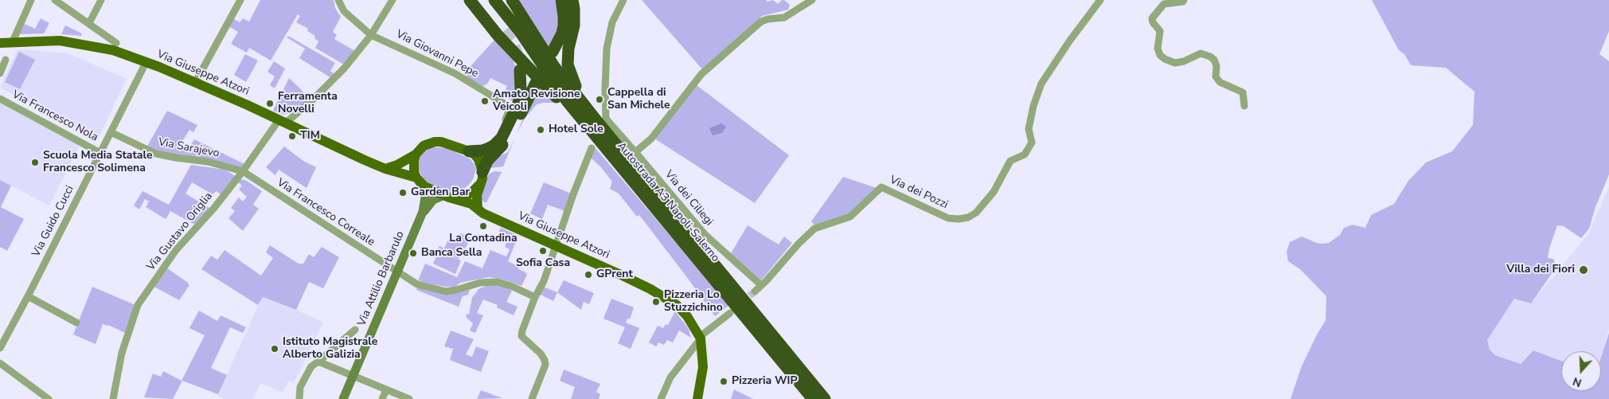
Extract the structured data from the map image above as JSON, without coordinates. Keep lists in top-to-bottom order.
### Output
{
  "streets": {
    "highway": ["Autostrada A3 Napoli-Salerno"],
    "main road": ["Via Giuseppe Atzori"],
    "street": [
      "Via Giovanni Pepe",
      "Via Francesco Nola",
      "Via Sarajevo",
      "Via dei Pozzi",
      "Via dei Ciliegi",
      "Via Francesco Correale",
      "Via Guido Cucci",
      "Via Gustavo Origlia",
      "Via Attilio Barbarulo"
    ]
  },
  "crossings": [
    ["Via Giovanni Pepe", "Via Gustavo Origlia"],
    ["Via Giuseppe Atzori", "Via Guido Cucci"],
    ["Via Giuseppe Atzori", "Via Gustavo Origlia"],
    ["Via Giuseppe Atzori", "Via Attilio Barbarulo"],
    ["Via Francesco Nola", "Via Guido Cucci"],
    ["Via Sarajevo", "Via Francesco Correale"],
    ["Via Sarajevo", "Via Guido Cucci"],
    ["Via Sarajevo", "Via Gustavo Origlia"],
    ["Via dei Pozzi", "Via dei Ciliegi"],
    ["Via dei Ciliegi", "Autostrada A3 Napoli-Salerno"],
    ["Via Francesco Correale", "Via Gustavo Origlia"],
    ["Via Francesco Correale", "Via Attilio Barbarulo"]
  ],
  "places": [
    "Cappella di San Michele",
    "Amato Revisione Veicoli",
    "Ferramenta Novelli",
    "Hotel Sole",
    "TIM",
    "Scuola Media Statale Francesco Solimena",
    "Garden Bar",
    "La Contadina",
    "Sofia Casa",
    "Banca Sella",
    "Villa dei Fiori",
    "GPrent",
    "Pizzeria Lo Stuzzichino",
    "Istituto Magistrale Alberto Galizia",
    "Pizzeria WIP"
  ],
  "north": "bottom"
}
